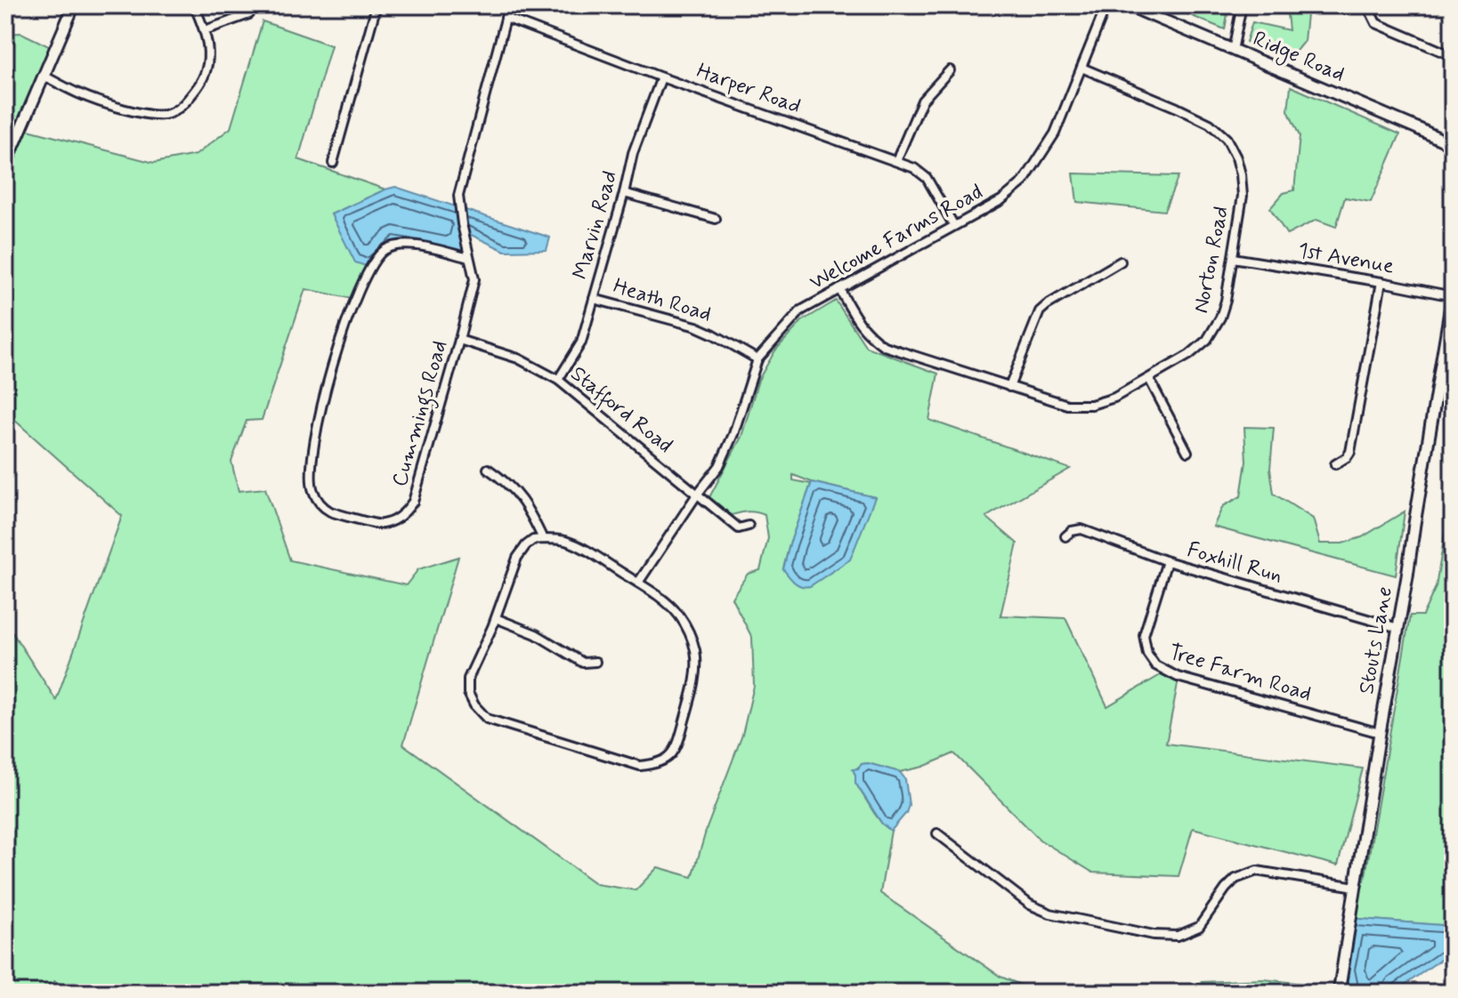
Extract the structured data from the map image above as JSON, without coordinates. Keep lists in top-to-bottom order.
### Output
{
  "streets": {
    "street": [
      "Ridge Road",
      "Harper Road",
      "Marvin Road",
      "Welcome Farms Road",
      "1st Avenue",
      "Norton Road",
      "Heath Road",
      "Stafford Road",
      "Cummings Road",
      "Foxhill Run",
      "Stouts Lane",
      "Tree Farm Road"
    ]
  },
  "crossings": [
    ["Harper Road", "Marvin Road"],
    ["Harper Road", "Welcome Farms Road"],
    ["Harper Road", "Cummings Road"],
    ["Marvin Road", "Heath Road"],
    ["Marvin Road", "Stafford Road"],
    ["Welcome Farms Road", "Norton Road"],
    ["Welcome Farms Road", "Heath Road"],
    ["Welcome Farms Road", "Stafford Road"],
    ["1st Avenue", "Norton Road"],
    ["1st Avenue", "Stouts Lane"],
    ["Stafford Road", "Cummings Road"],
    ["Foxhill Run", "Stouts Lane"],
    ["Foxhill Run", "Tree Farm Road"],
    ["Stouts Lane", "Tree Farm Road"]
  ]
}
